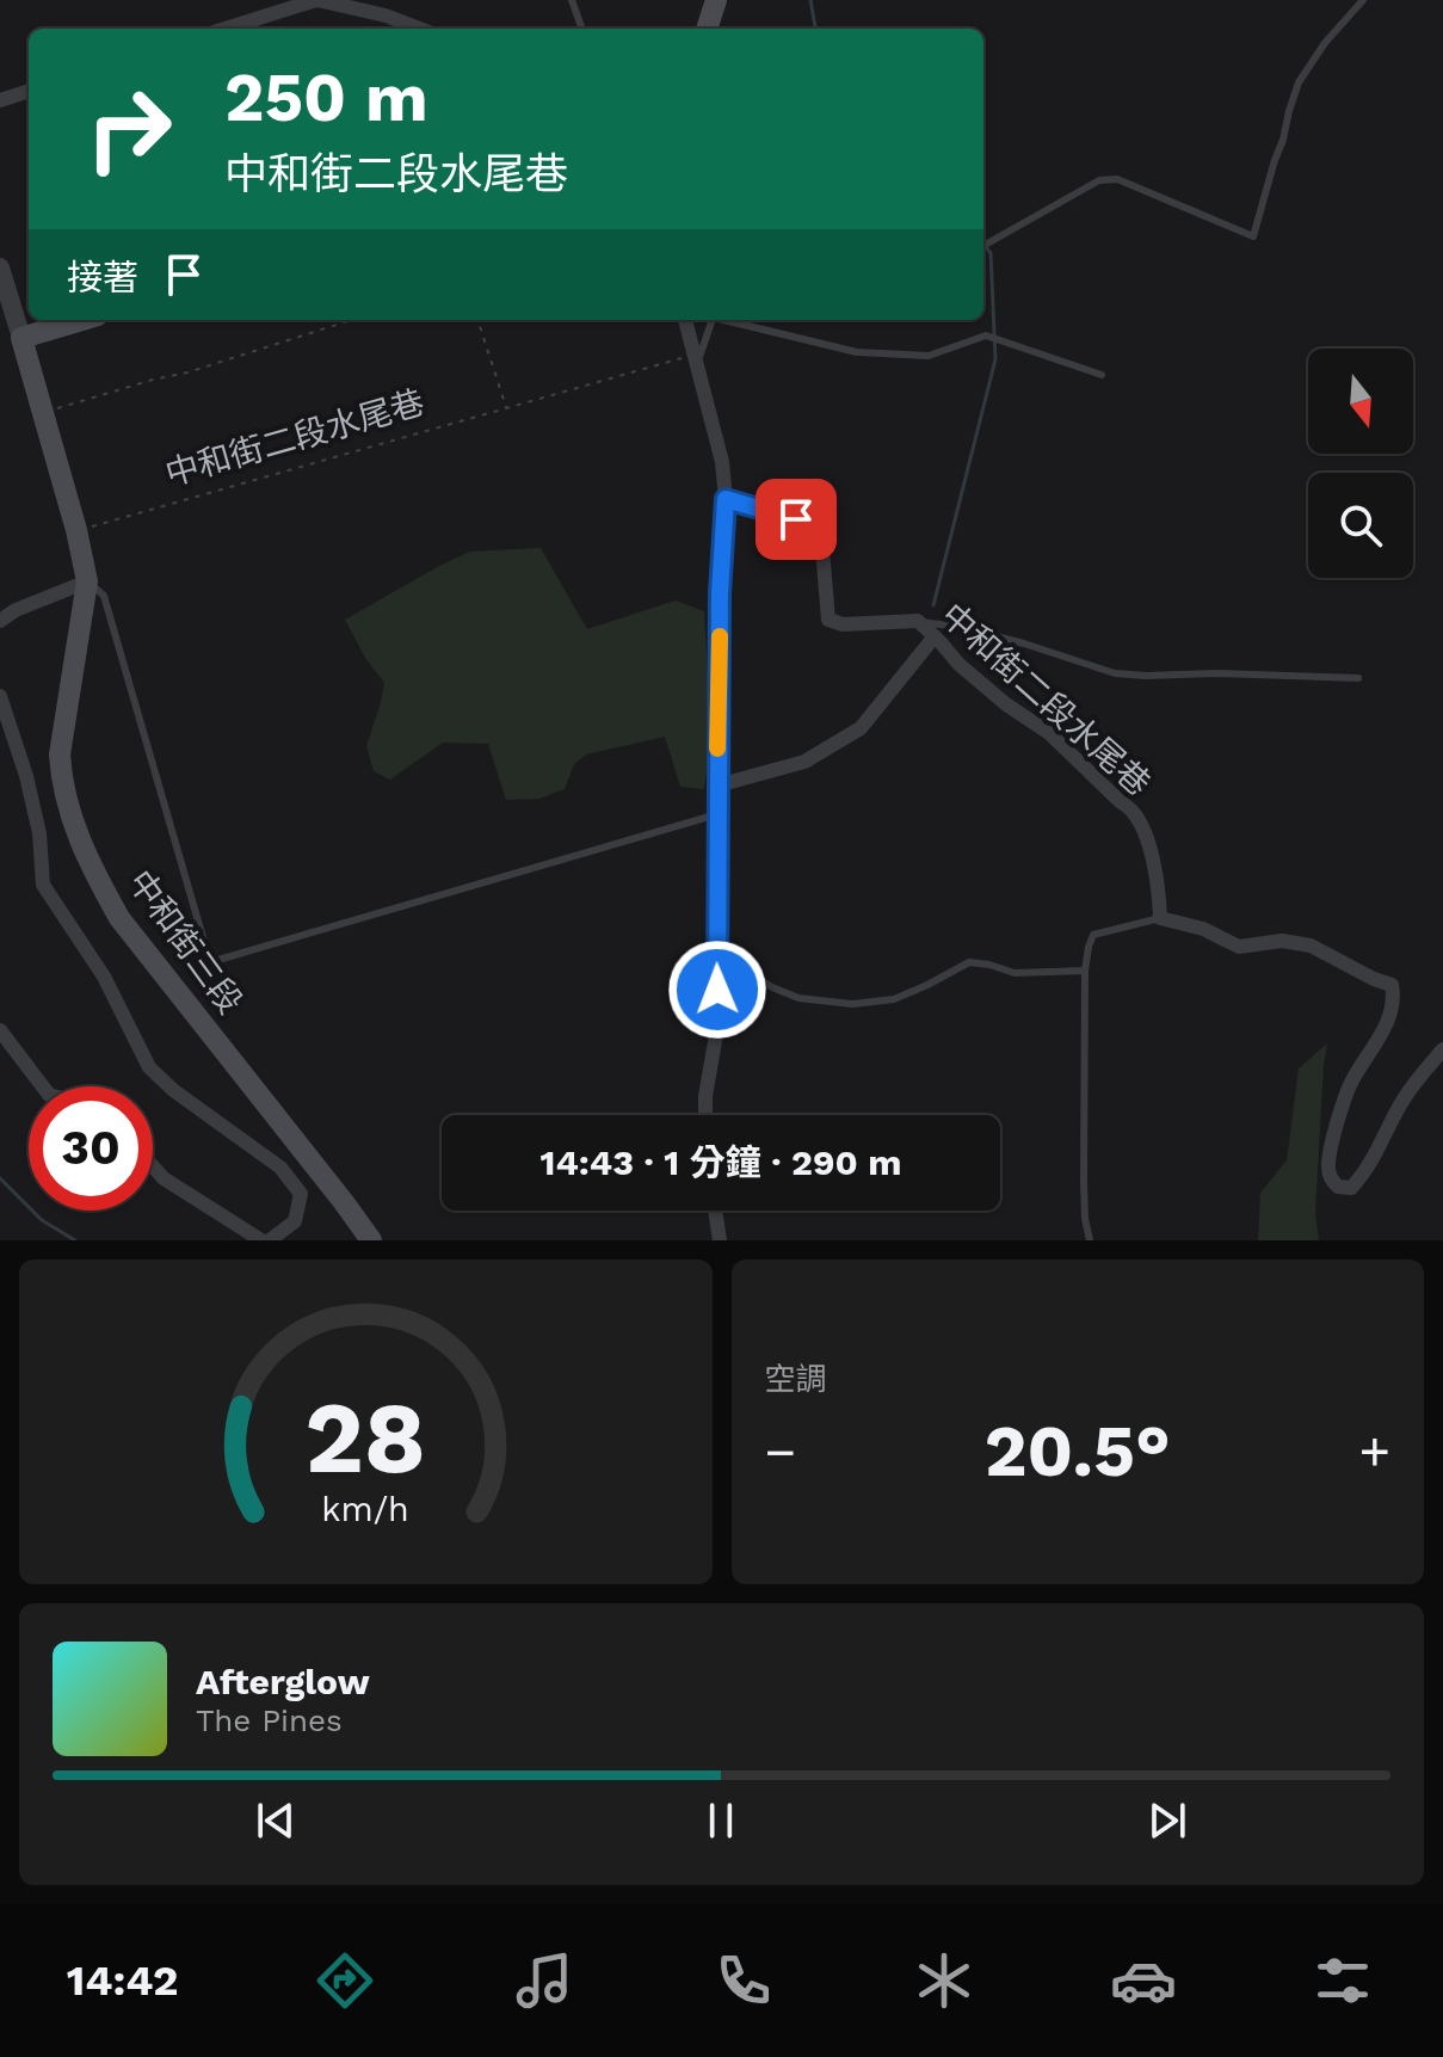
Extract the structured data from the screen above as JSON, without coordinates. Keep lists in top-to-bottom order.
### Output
{
  "streets": {
    "main road": ["中和街三段"],
    "street": ["中和街二段水尾巷"]
  },
  "crossings": [
    ["中和街二段水尾巷", "中和街三段"]
  ],
  "north": "bottom",
  "page": {
    "turn": ["250 m", "中和街二段水尾巷"],
    "then": "接著",
    "limit": "30",
    "trip": "14:43 · 1 分鐘 · 290 m",
    "tile": "空調",
    "heat": ["−", "20.5°", "+"],
    "song": ["Afterglow", "The Pines"],
    "tabs": "14:42",
    "gauge": ["28", "km/h"]
  }
}
